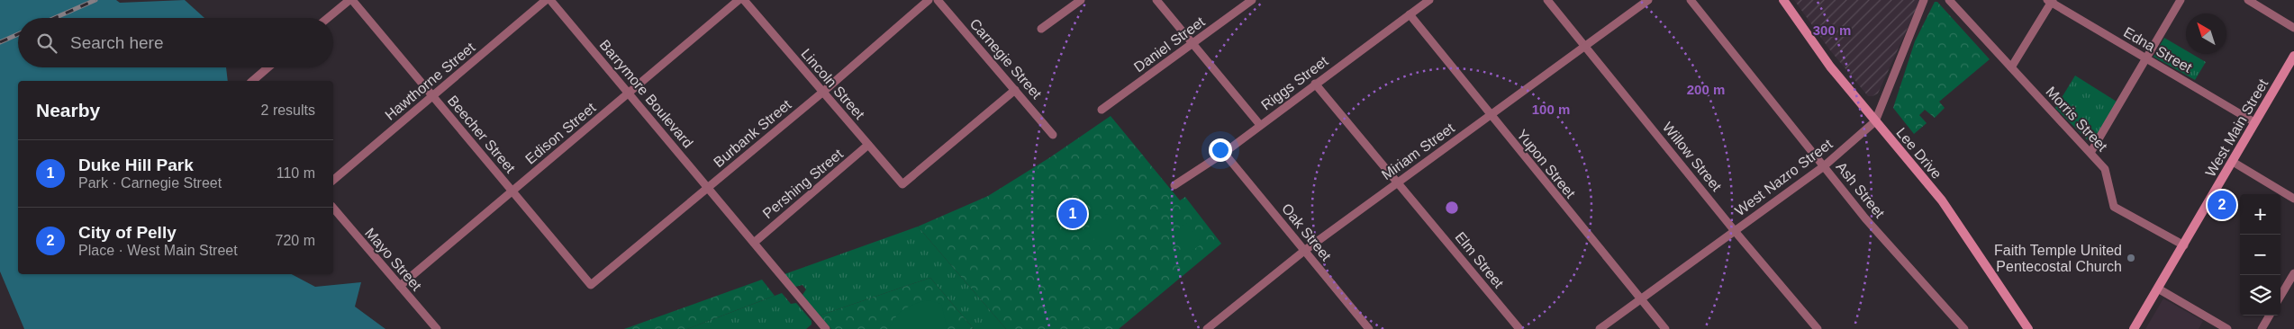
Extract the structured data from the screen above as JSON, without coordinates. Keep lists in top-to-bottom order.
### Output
{
  "streets": {
    "main road": ["West Main Street", "Lee Drive"],
    "street": [
      "Daniel Street",
      "Edna Street",
      "Carnegie Street",
      "Hawthorne Street",
      "Riggs Street",
      "Lincoln Street",
      "Barrymore Boulevard",
      "Morris Street",
      "Edison Street",
      "Burbank Street",
      "Beecher Street",
      "Miriam Street",
      "Willow Street",
      "Yupon Street",
      "West Nazro Street",
      "Pershing Street",
      "Ash Street",
      "Oak Street",
      "Mayo Street",
      "Elm Street"
    ]
  },
  "crossings": [
    ["Edna Street", "West Main Street"],
    ["Carnegie Street", "Lincoln Street"],
    ["Hawthorne Street", "Beecher Street"],
    ["Riggs Street", "Yupon Street"],
    ["Riggs Street", "Oak Street"],
    ["Riggs Street", "Elm Street"],
    ["Lincoln Street", "Burbank Street"],
    ["Lincoln Street", "Pershing Street"],
    ["Barrymore Boulevard", "Edison Street"],
    ["Barrymore Boulevard", "Burbank Street"],
    ["Barrymore Boulevard", "Pershing Street"],
    ["Morris Street", "West Main Street"],
    ["Edison Street", "Beecher Street"],
    ["Edison Street", "Mayo Street"],
    ["Burbank Street", "Beecher Street"],
    ["Miriam Street", "Willow Street"],
    ["Miriam Street", "Yupon Street"],
    ["Miriam Street", "Oak Street"],
    ["Miriam Street", "Elm Street"],
    ["Lee Drive", "West Nazro Street"],
    ["Willow Street", "West Nazro Street"],
    ["Yupon Street", "West Nazro Street"],
    ["West Nazro Street", "Ash Street"]
  ],
  "places": ["Faith Temple United Pentecostal Church"],
  "north": "top left",
  "page": {
    "search": "Search here",
    "heading": ["Nearby", "2 results"],
    "list": [
      {
        "mark": "1",
        "name": "Duke Hill Park",
        "note": "Park · Carnegie Street",
        "value": "110 m"
      },
      {
        "mark": "2",
        "name": "City of Pelly",
        "note": "Place · West Main Street",
        "value": "720 m"
      }
    ],
    "pins": ["2", "1"],
    "map_buttons": ["+", "−"]
  },
  "rings": ["300 m", "200 m", "100 m"]
}
